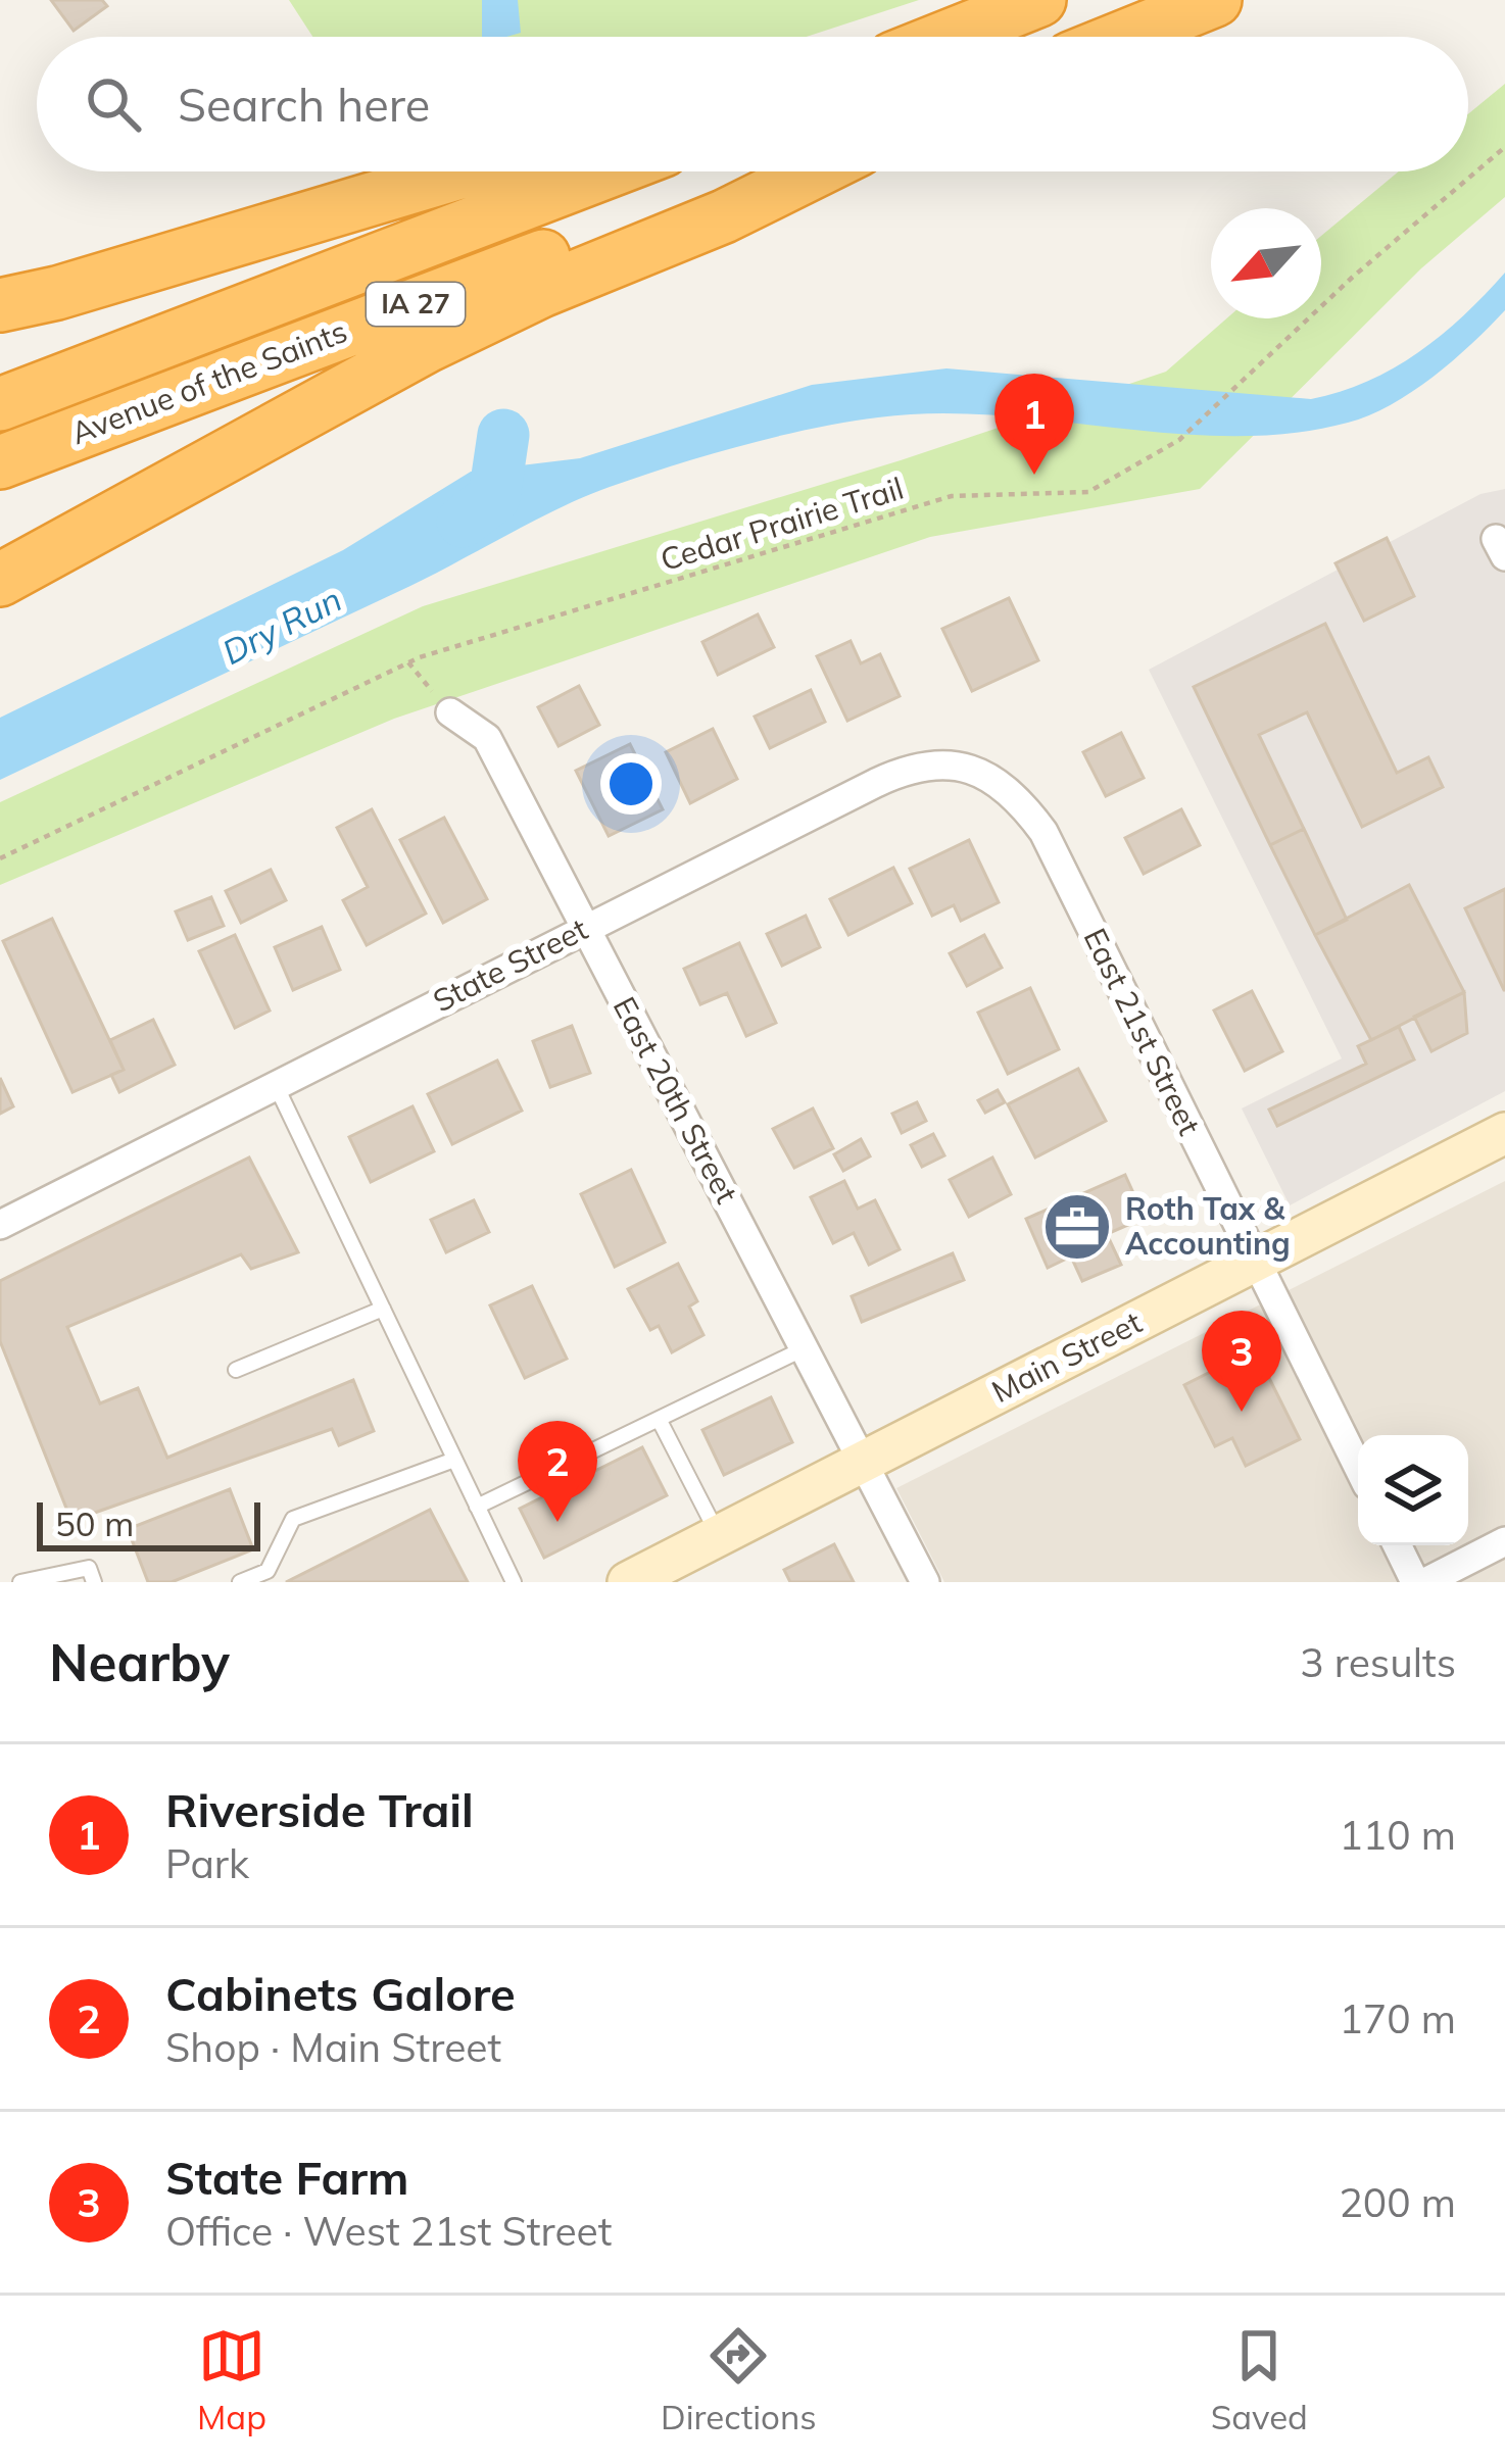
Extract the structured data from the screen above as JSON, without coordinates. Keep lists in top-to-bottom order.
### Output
{
  "streets": {
    "highway": ["IA 27", "Avenue of the Saints"],
    "main road": ["Main Street"],
    "street": ["State Street", "East 21st Street", "East 20th Street"],
    "path": ["Cedar Prairie Trail"]
  },
  "crossings": [
    ["State Street", "East 21st Street"],
    ["State Street", "East 20th Street"],
    ["East 21st Street", "Main Street"],
    ["East 20th Street", "Main Street"]
  ],
  "water": ["Dry Run"],
  "places": {
    "office": ["Roth Tax & Accounting"]
  },
  "scale_bar": "50 m",
  "north": "bottom left",
  "page": {
    "search": "Search here",
    "pins": ["1", "3", "2"],
    "scale": "50 m",
    "heading": ["Nearby", "3 results"],
    "list": [
      {
        "mark": "1",
        "name": "Riverside Trail",
        "note": "Park",
        "value": "110 m"
      },
      {
        "mark": "2",
        "name": "Cabinets Galore",
        "note": "Shop · Main Street",
        "value": "170 m"
      },
      {
        "mark": "3",
        "name": "State Farm",
        "note": "Office · West 21st Street",
        "value": "200 m"
      }
    ],
    "nav": ["Map", "Directions", "Saved"]
  }
}
